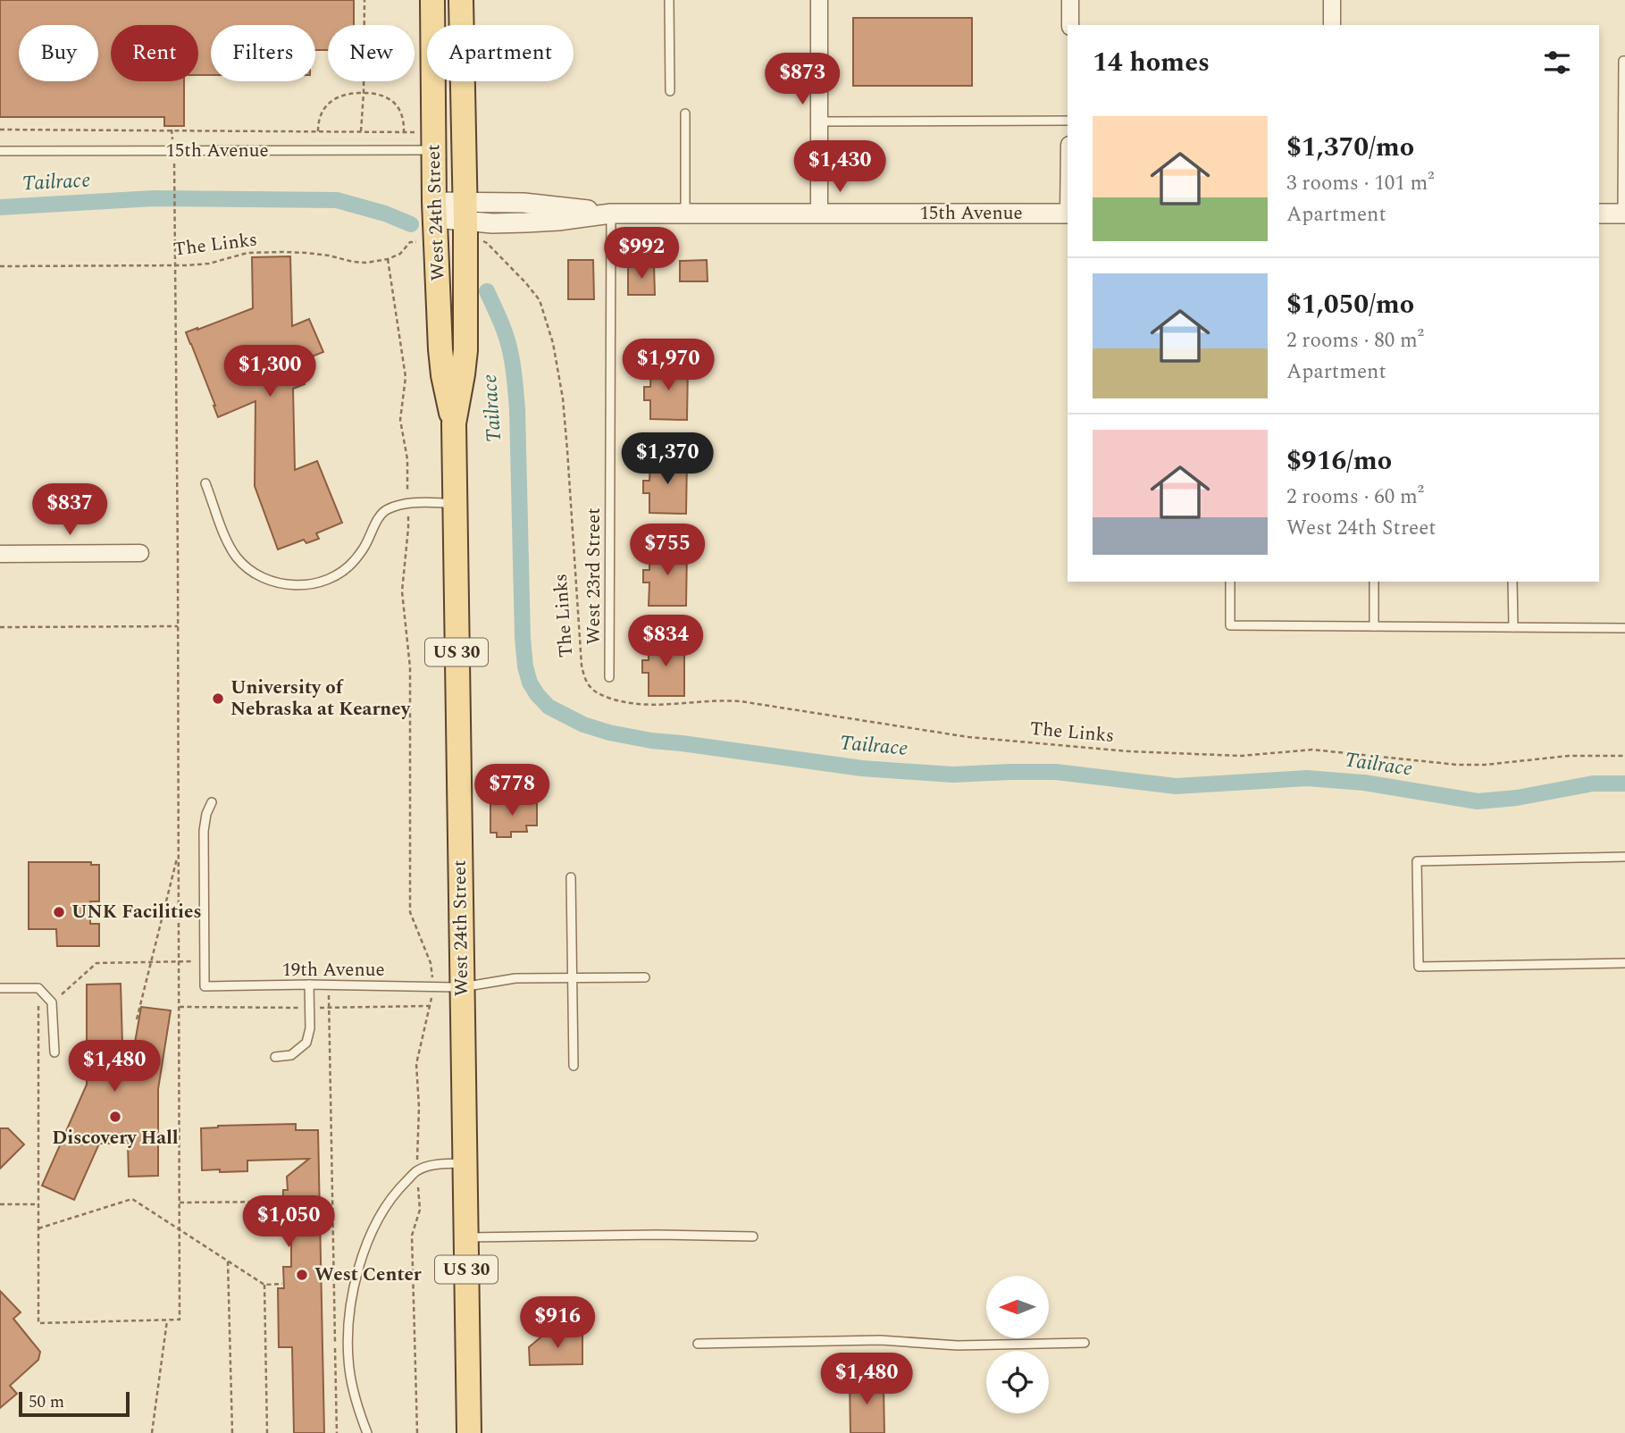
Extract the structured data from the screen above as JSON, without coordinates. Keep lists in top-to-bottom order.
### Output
{
  "streets": {
    "main road": ["West 24th Street", "US 30"],
    "street": ["15th Avenue"],
    "lane": ["West 23rd Street", "19th Avenue"],
    "path": ["The Links"]
  },
  "crossings": [
    ["15th Avenue", "West 24th Street"],
    ["15th Avenue", "The Links"],
    ["15th Avenue", "West 23rd Street"],
    ["West 24th Street", "The Links"],
    ["West 24th Street", "19th Avenue"]
  ],
  "water": ["Tailrace"],
  "places": [
    "University of Nebraska at Kearney",
    "UNK Facilities",
    "Discovery Hall",
    "West Center"
  ],
  "scale_bar": "50 m",
  "north": "left",
  "page": {
    "chip": [
      "Buy",
      "Rent",
      "Filters",
      "New",
      "Apartment"
    ],
    "heading": "14 homes",
    "price": [
      "$873",
      "$1,430",
      "$992",
      "$1,970",
      "$1,300",
      "$1,370",
      "$837",
      "$755",
      "$834",
      "$778",
      "$1,480",
      "$1,050",
      "$916",
      "$1,480"
    ],
    "list": [
      {
        "name": "$1,370/mo",
        "note": "3 rooms · 101 m² · Apartment"
      },
      {
        "name": "$1,050/mo",
        "note": "2 rooms · 80 m² · Apartment"
      },
      {
        "name": "$916/mo",
        "note": "2 rooms · 60 m² · West 24th Street"
      }
    ],
    "scale": "50 m"
  }
}
